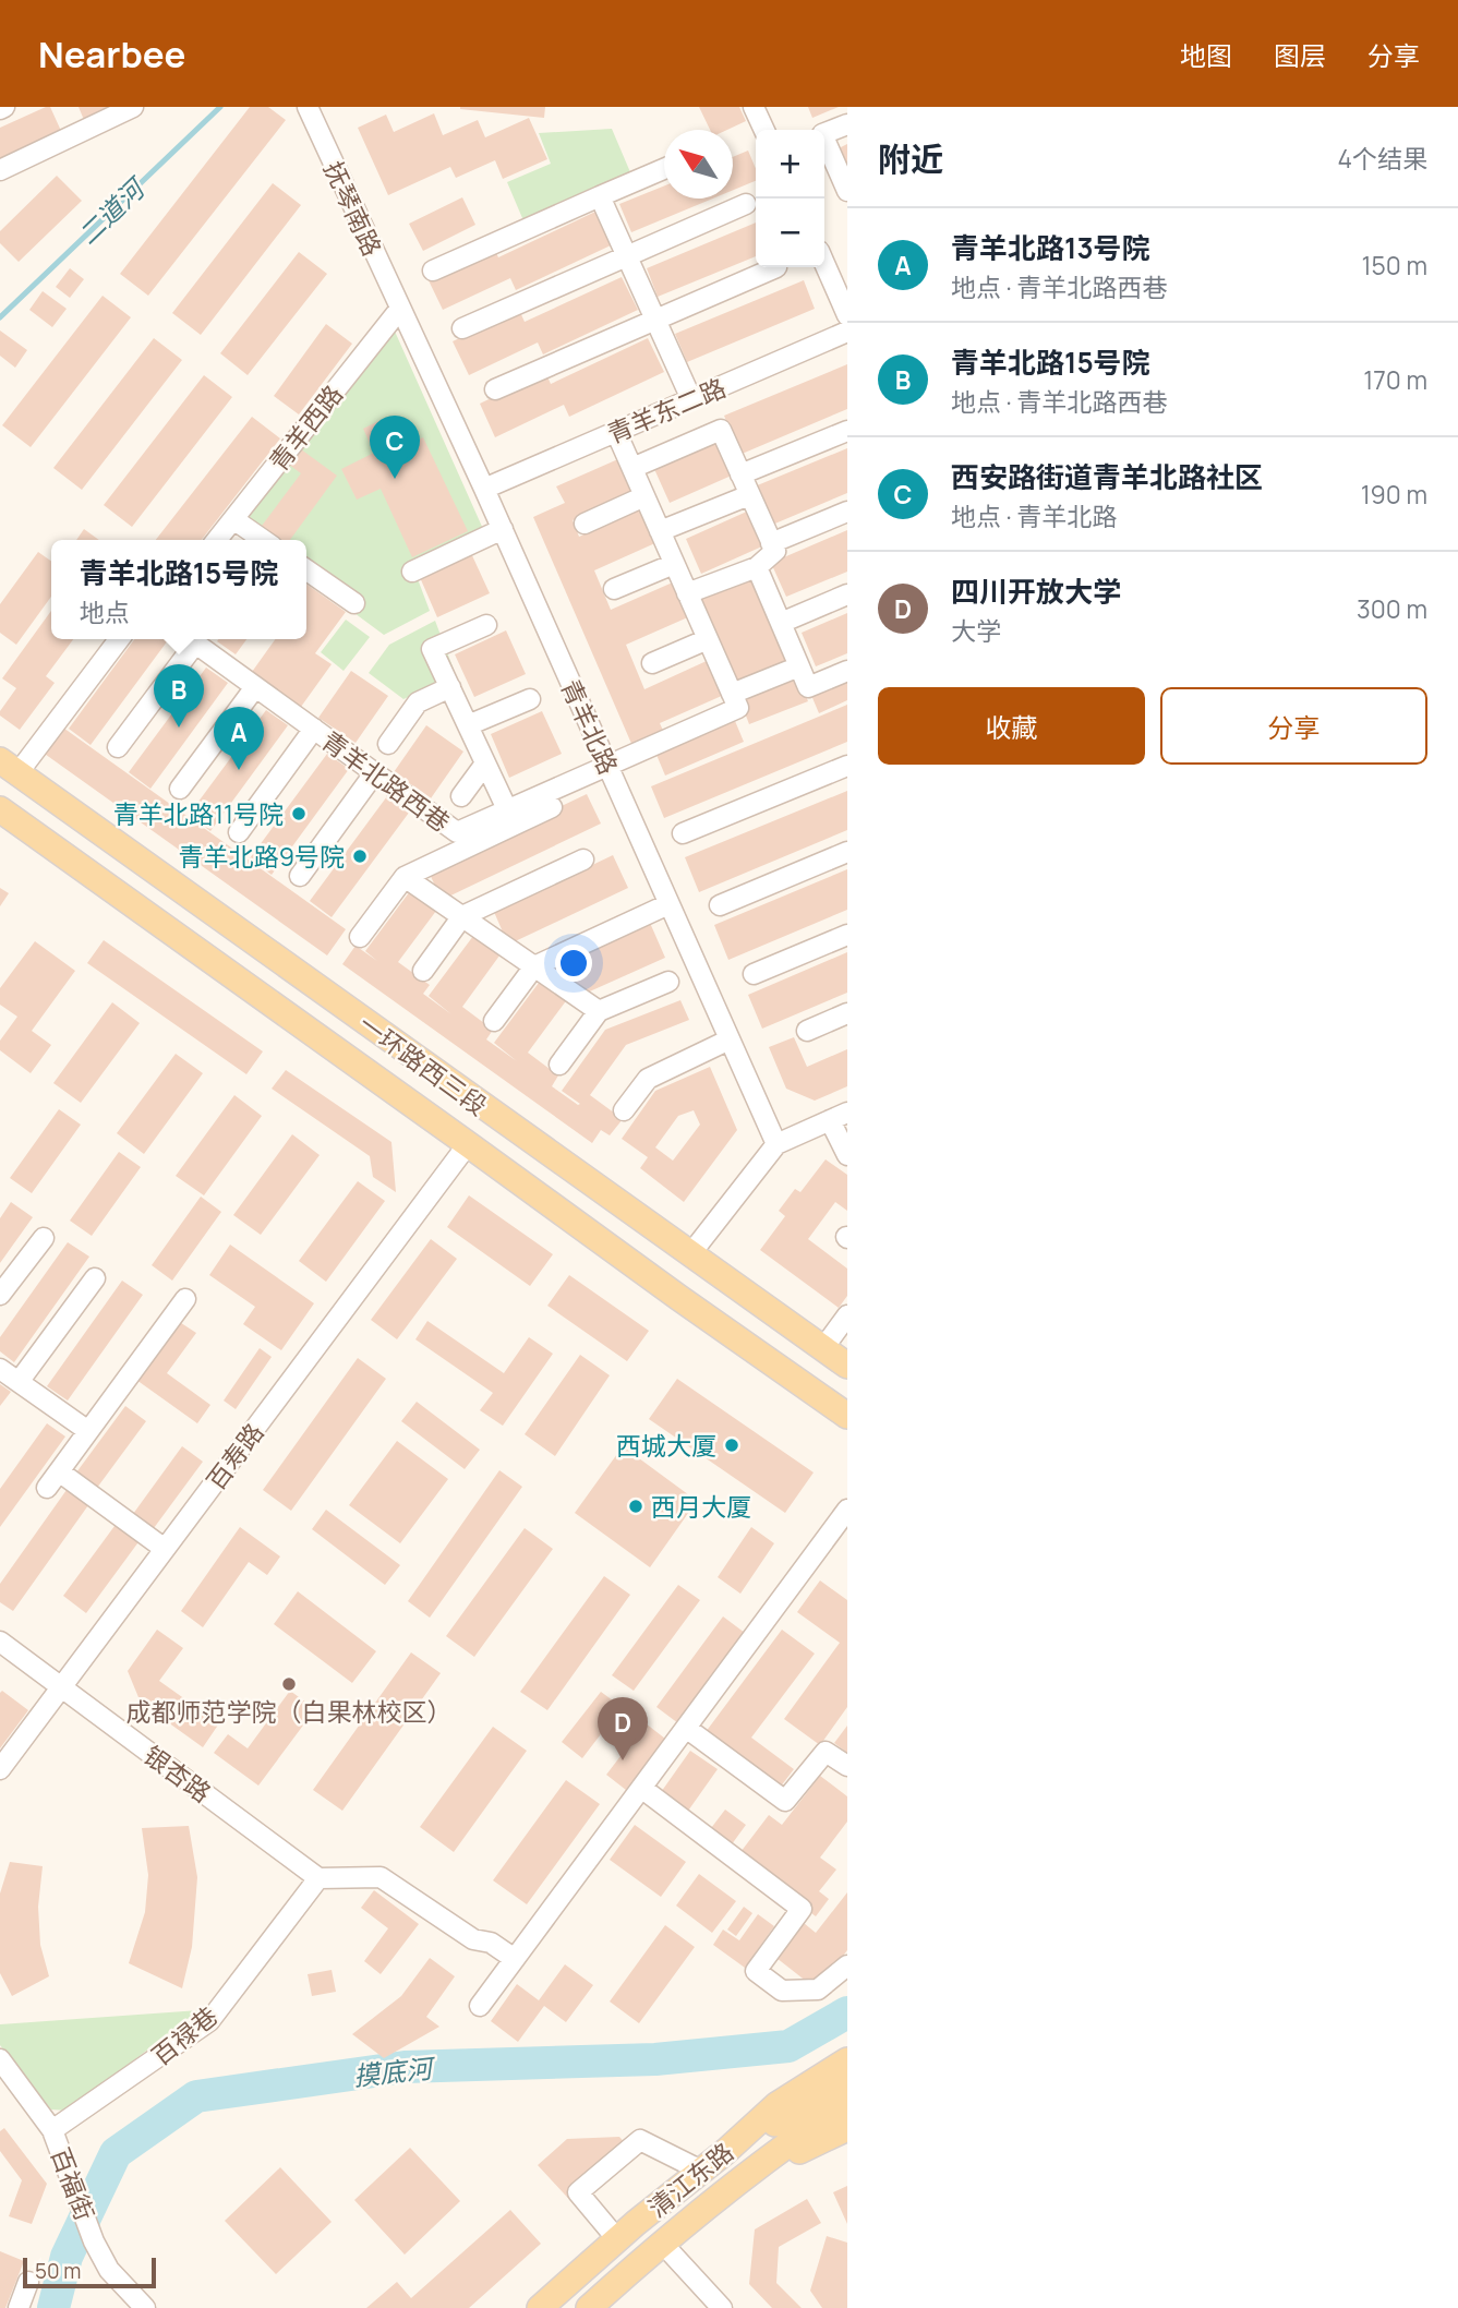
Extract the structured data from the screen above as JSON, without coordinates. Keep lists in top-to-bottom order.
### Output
{
  "streets": {
    "main road": ["一环路西三段", "清江东路"],
    "street": [
      "抚琴南路",
      "青羊东二路",
      "青羊西路",
      "青羊北路",
      "青羊北路西巷",
      "百寿路",
      "银杏路",
      "百禄巷",
      "百福街"
    ]
  },
  "crossings": [
    ["抚琴南路", "青羊西路"],
    ["抚琴南路", "青羊北路"],
    ["青羊东二路", "青羊北路"],
    ["青羊西路", "青羊北路"],
    ["青羊北路", "青羊北路西巷"],
    ["一环路西三段", "百寿路"],
    ["百寿路", "银杏路"],
    ["银杏路", "百禄巷"],
    ["百禄巷", "百福街"]
  ],
  "water": ["二道河", "摸底河"],
  "places": [
    "青羊北路11号院",
    "青羊北路9号院",
    "西城大厦",
    "西月大厦",
    "成都师范学院（白果林校区）"
  ],
  "scale_bar": "50 m",
  "north": "top left",
  "page": {
    "header": "Nearbee",
    "nav": ["地图", "图层", "分享"],
    "heading": ["附近", "4个结果"],
    "map_buttons": ["+", "−"],
    "list": [
      {
        "mark": "A",
        "name": "青羊北路13号院",
        "note": "地点 · 青羊北路西巷",
        "value": "150 m"
      },
      {
        "mark": "B",
        "name": "青羊北路15号院",
        "note": "地点 · 青羊北路西巷",
        "value": "170 m"
      },
      {
        "mark": "C",
        "name": "西安路街道青羊北路社区",
        "note": "地点 · 青羊北路",
        "value": "190 m"
      },
      {
        "mark": "D",
        "name": "四川开放大学",
        "note": "大学",
        "value": "300 m"
      }
    ],
    "pins": [
      "C",
      "B",
      "A",
      "D"
    ],
    "popup": ["青羊北路15号院", "地点"],
    "buttons": ["收藏", "分享"],
    "scale": "50 m"
  }
}
